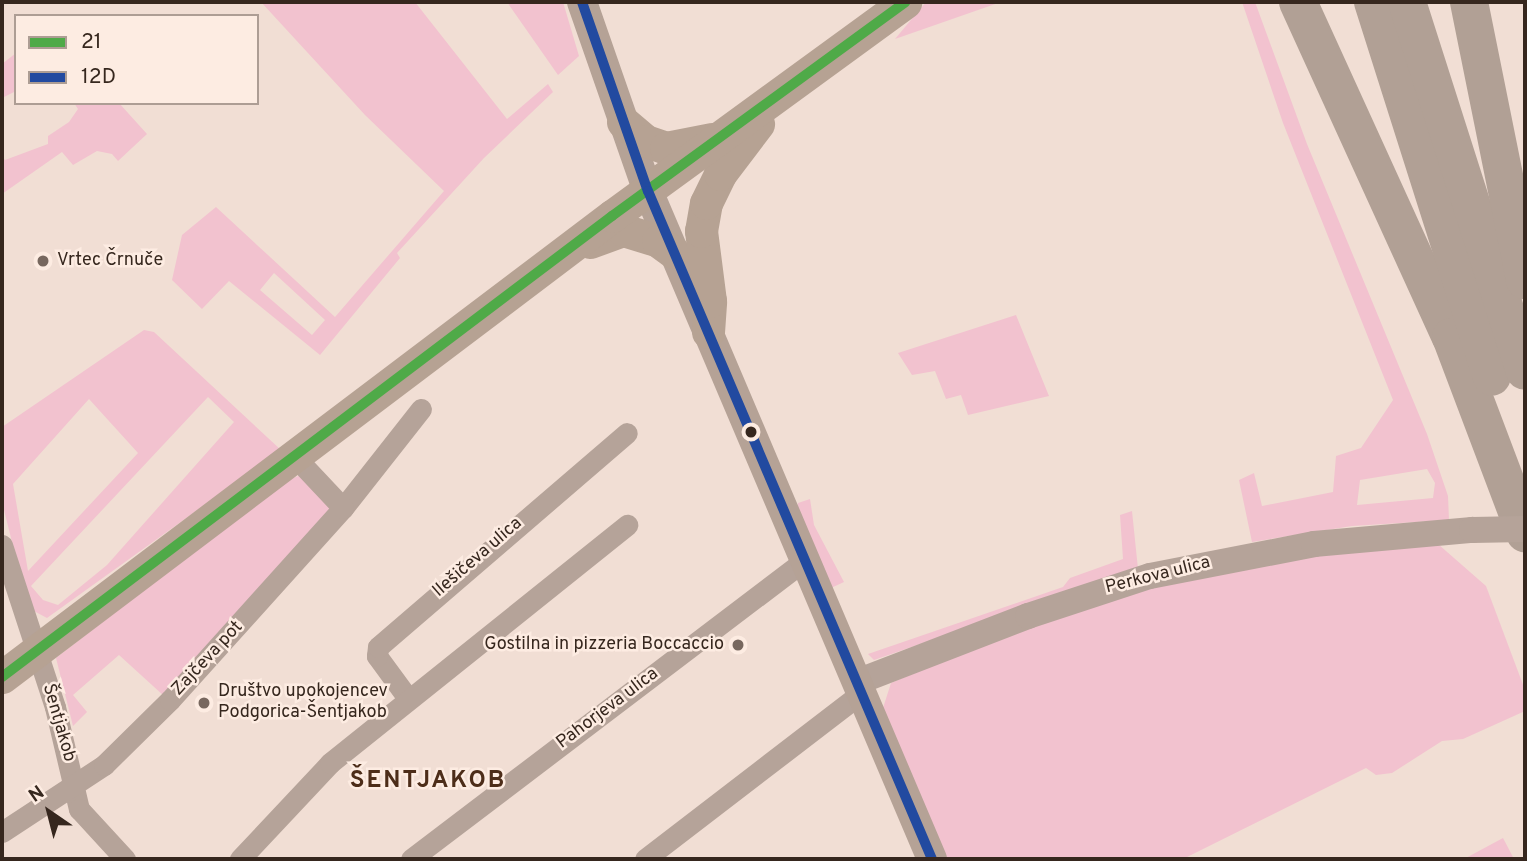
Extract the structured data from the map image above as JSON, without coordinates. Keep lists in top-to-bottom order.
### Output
{
  "streets": {
    "street": [
      "Ilešičeva ulica",
      "Perkova ulica",
      "Zajčeva pot",
      "Pahorjeva ulica",
      "Šentjakob"
    ]
  },
  "crossings": [
    ["Zajčeva pot", "Šentjakob"]
  ],
  "districts": ["ŠENTJAKOB"],
  "places": ["Vrtec Črnuče", "Gostilna in pizzeria Boccaccio", "Društvo upokojencev Podgorica-Šentjakob"],
  "lines": ["transit line 21", "transit line 12D"],
  "legend": ["21", "12D"],
  "north": "top left"
}
